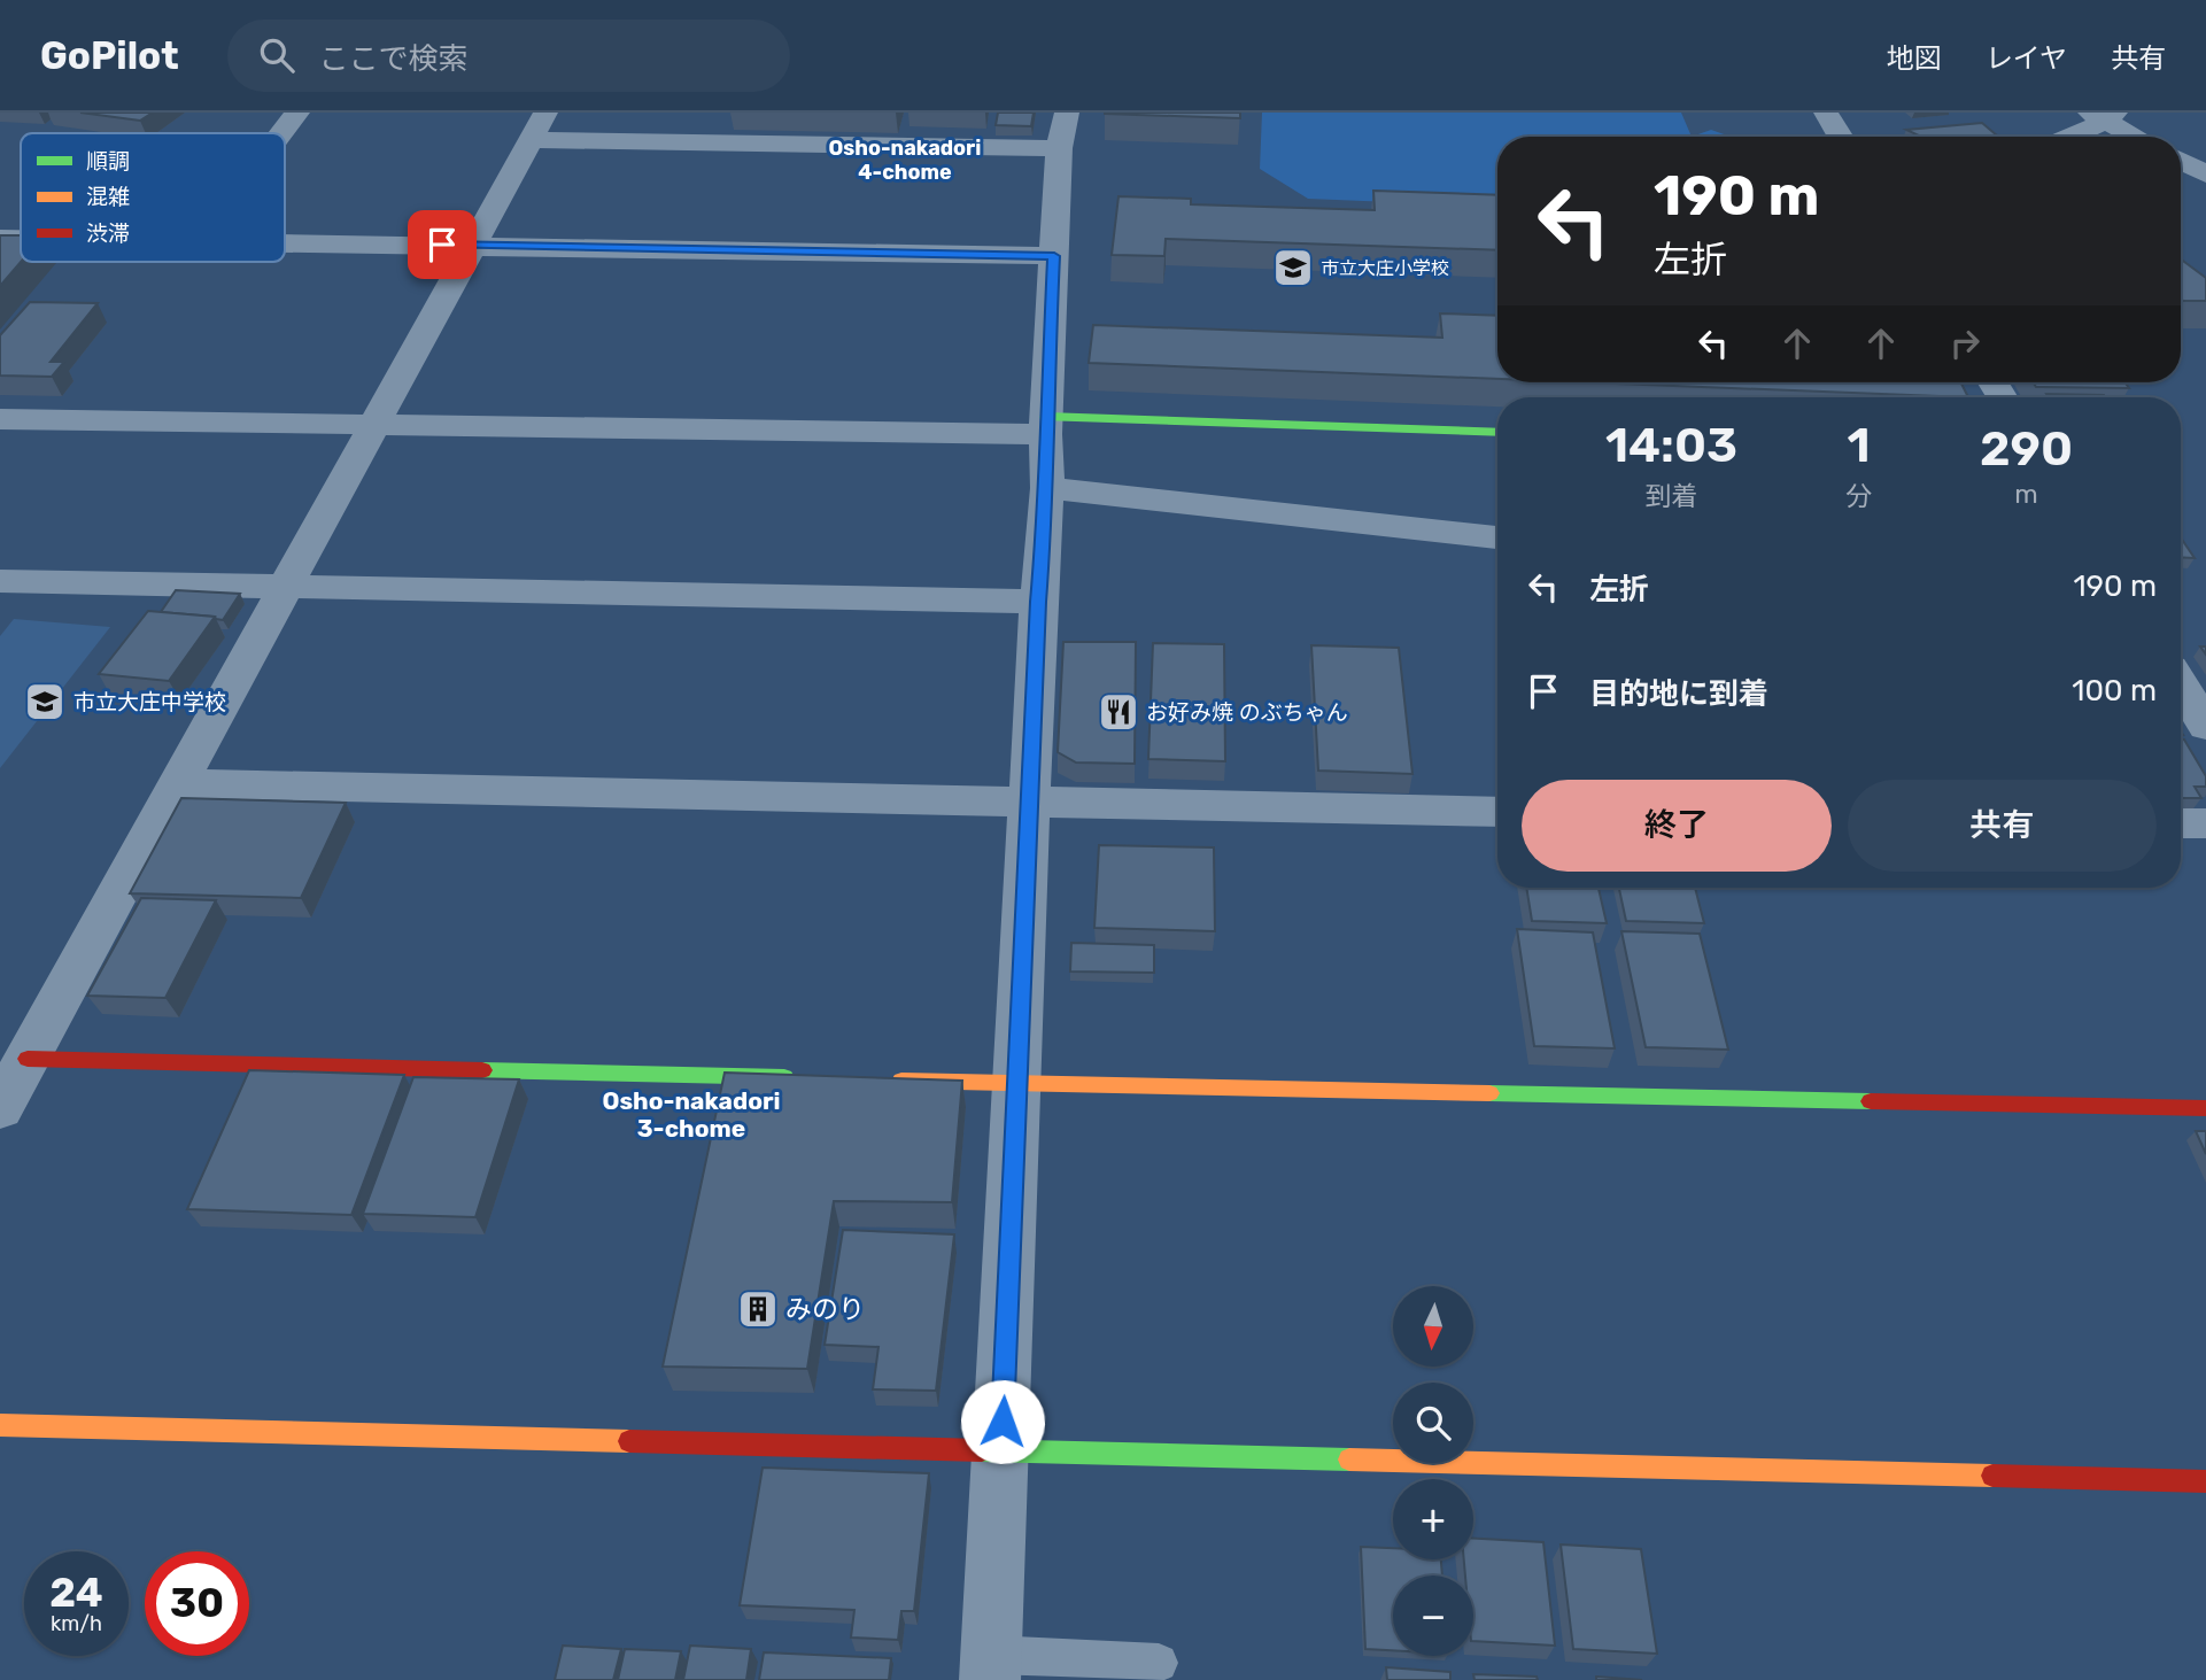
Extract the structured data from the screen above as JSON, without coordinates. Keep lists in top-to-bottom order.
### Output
{
  "districts": ["Osho-nakadori 4-chome", "Osho-nakadori 3-chome"],
  "places": {
    "school or university": ["市立大庄小学校", "市立大庄中学校"],
    "restaurant": ["お好み焼 のぶちゃん"],
    "building": ["みのり"]
  },
  "legend": ["順調", "混雑", "渋滞"],
  "north": "bottom",
  "page": {
    "header": "GoPilot",
    "search": "ここで検索",
    "nav": ["地図", "レイヤ", "共有"],
    "turn": ["190 m", "左折"],
    "eta": [
      "14:03",
      "到着",
      "1",
      "分",
      "290",
      "m"
    ],
    "list": [
      {
        "name": "左折",
        "value": "190 m"
      },
      {
        "name": "目的地に到着",
        "value": "100 m"
      }
    ],
    "buttons": ["終了", "共有"],
    "map_buttons": ["+", "−"],
    "speed": "24 km/h",
    "limit": "30"
  }
}
